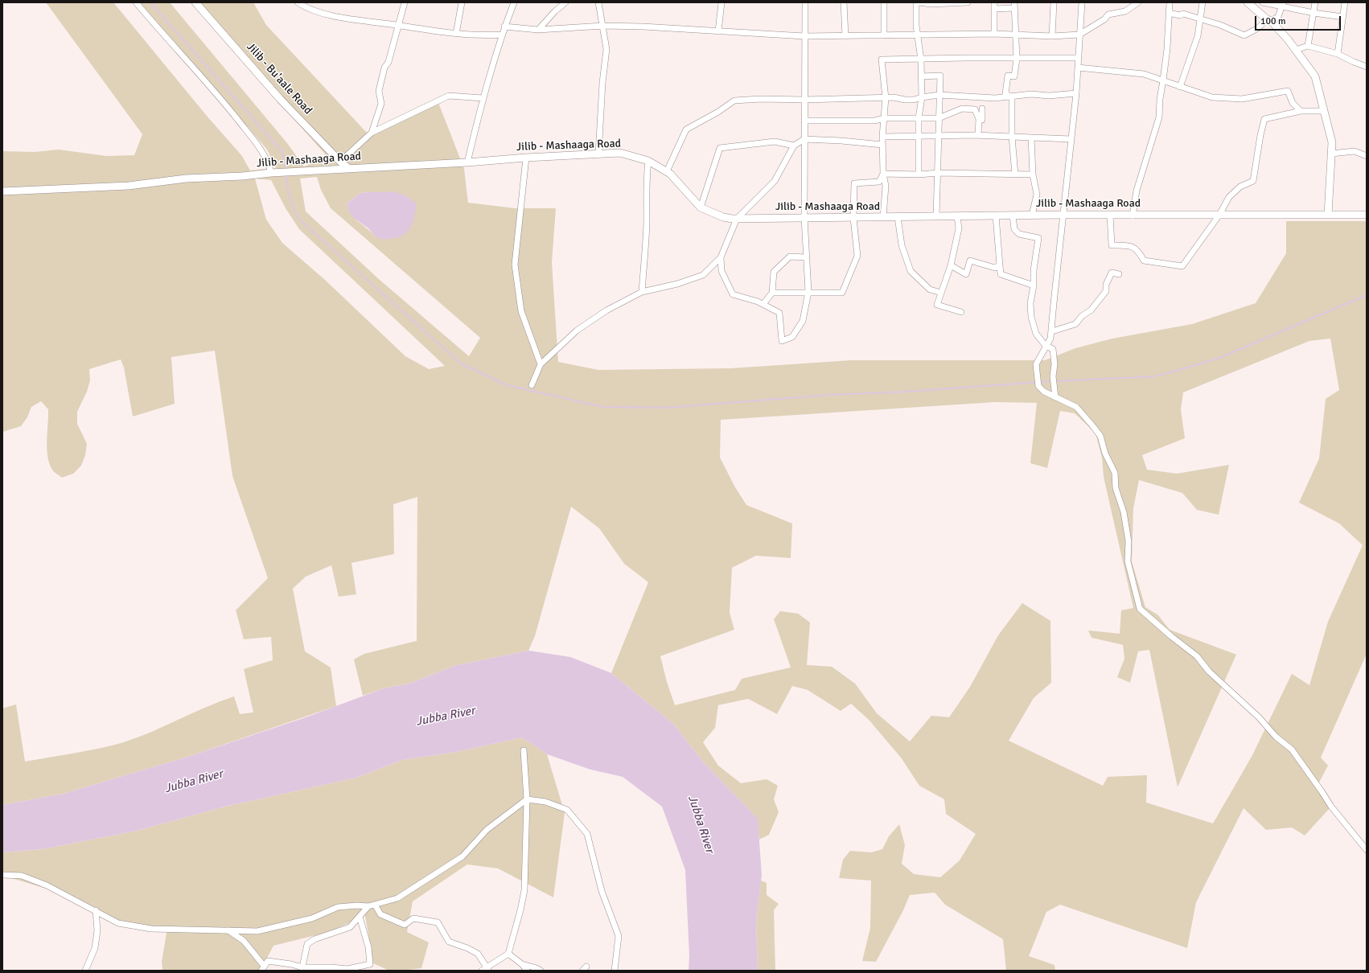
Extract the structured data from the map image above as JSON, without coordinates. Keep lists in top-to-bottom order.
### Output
{
  "streets": {
    "main road": ["Jilib - Bu'aale Road", "Jilib - Mashaaga Road"]
  },
  "crossings": [
    ["Jilib - Bu'aale Road", "Jilib - Mashaaga Road"]
  ],
  "water": ["Jubba River"],
  "scale_bar": "100 m"
}
